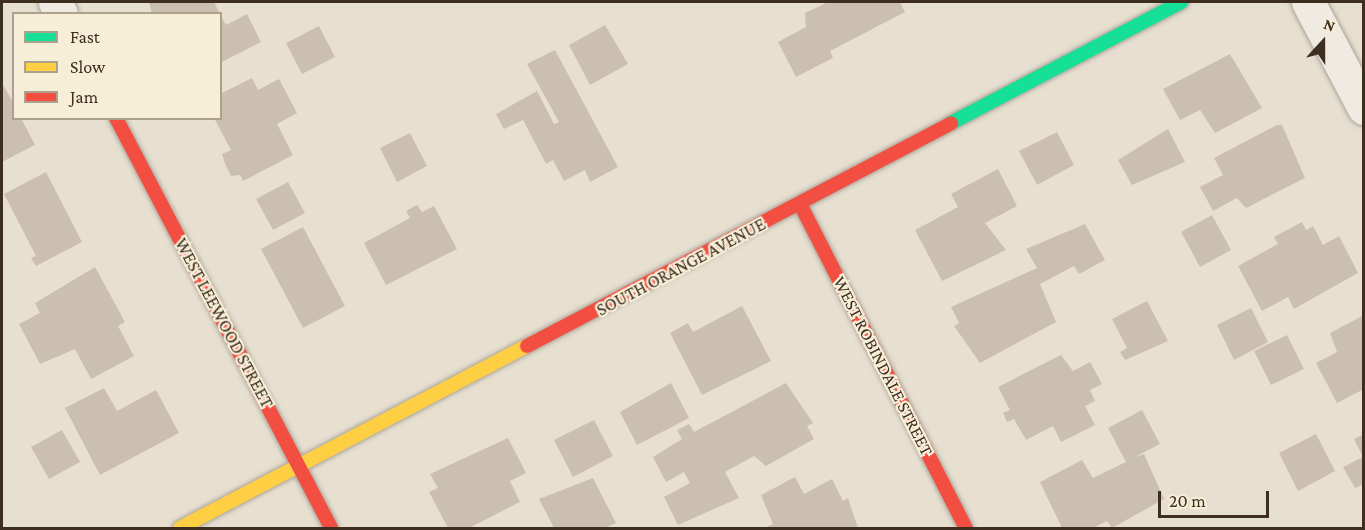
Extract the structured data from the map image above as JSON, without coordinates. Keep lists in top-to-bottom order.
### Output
{
  "streets": {
    "street": ["SOUTH ORANGE AVENUE", "WEST LEEWOOD STREET", "WEST ROBINDALE STREET"]
  },
  "crossings": [
    ["SOUTH ORANGE AVENUE", "WEST LEEWOOD STREET"],
    ["SOUTH ORANGE AVENUE", "WEST ROBINDALE STREET"]
  ],
  "legend": ["Fast", "Slow", "Jam"],
  "scale_bar": "20 m",
  "north": "top"
}
